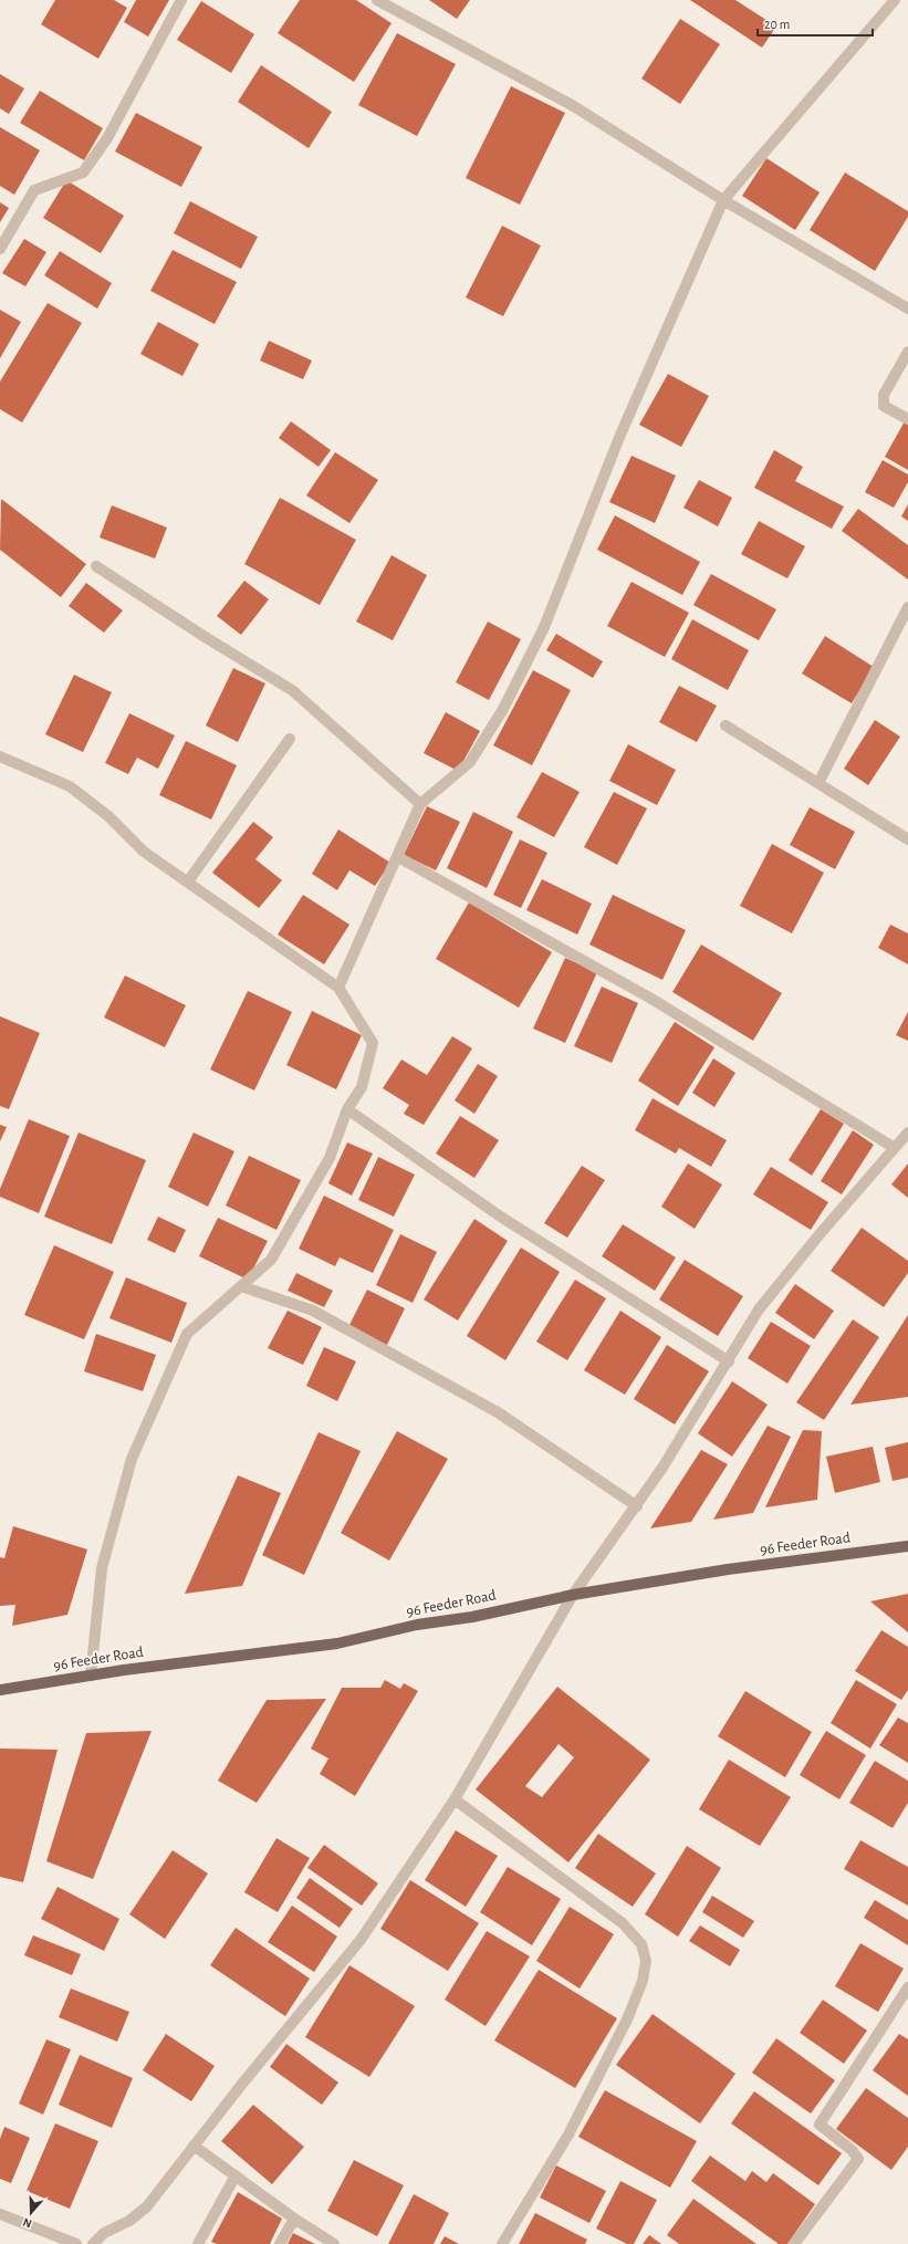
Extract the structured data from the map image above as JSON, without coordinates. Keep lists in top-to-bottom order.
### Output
{
  "streets": {
    "main road": ["96 Feeder Road"]
  },
  "scale_bar": "20 m",
  "north": "bottom"
}
